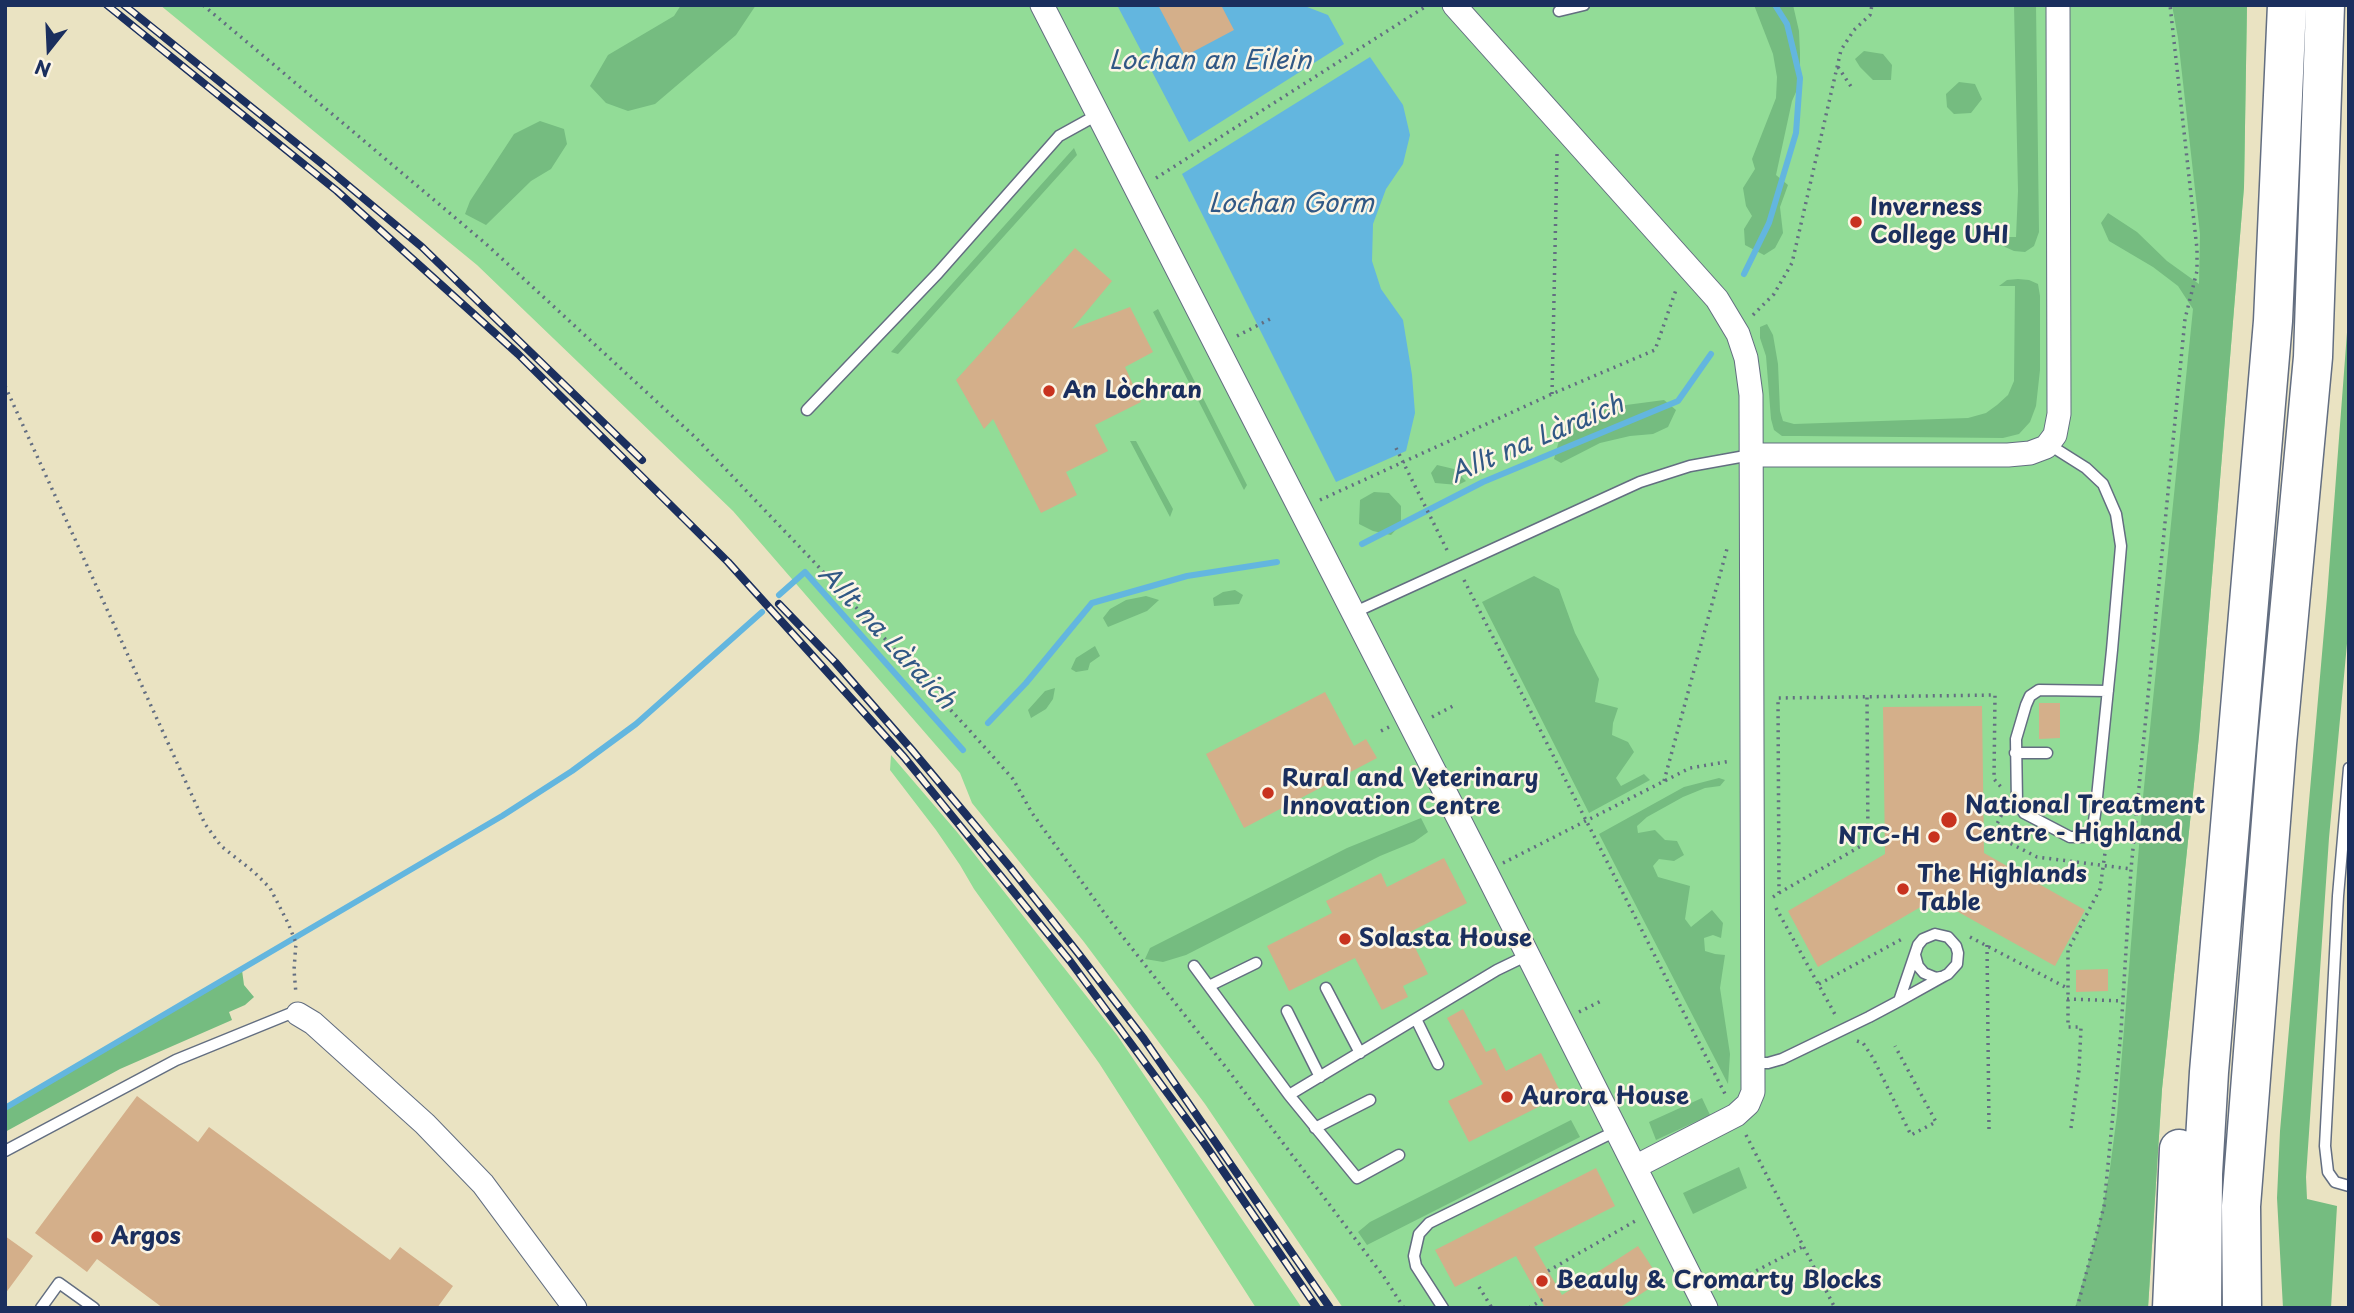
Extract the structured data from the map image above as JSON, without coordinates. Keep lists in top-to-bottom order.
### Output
{
  "water": ["Lochan an Eilein", "Lochan Gorm", "Allt na Làraich"],
  "places": [
    "Inverness College UHI",
    "An Lòchran",
    "Rural and Veterinary Innovation Centre",
    "National Treatment Centre - Highland",
    "NTC-H",
    "The Highlands Table",
    "Solasta House",
    "Aurora House",
    "Argos",
    "Beauly & Cromarty Blocks"
  ],
  "north": "bottom"
}
